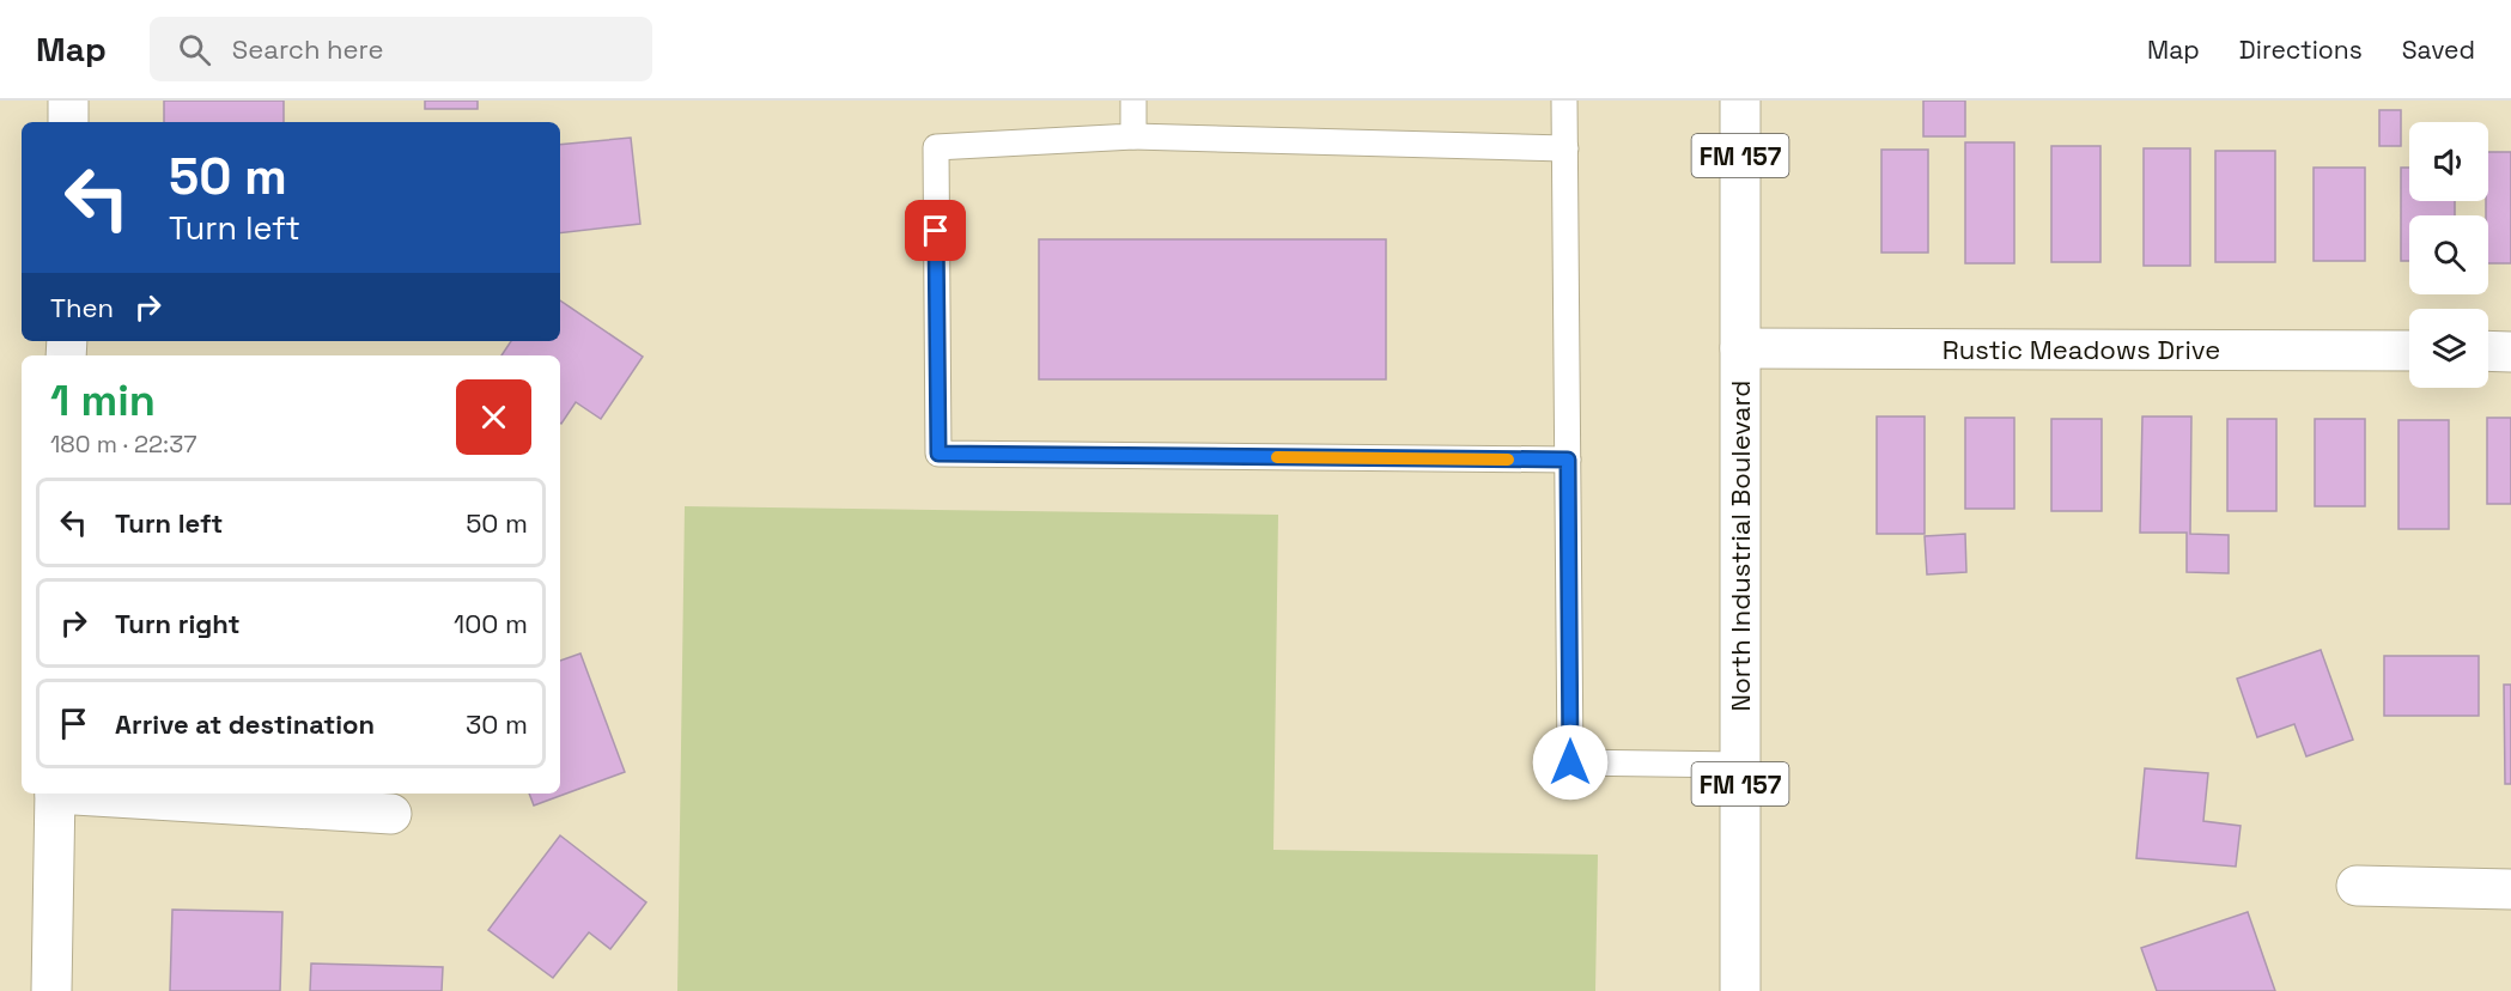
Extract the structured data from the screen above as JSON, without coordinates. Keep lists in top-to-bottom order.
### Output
{
  "streets": {
    "street": ["FM 157", "Rustic Meadows Drive", "North Industrial Boulevard"]
  },
  "crossings": [
    ["Rustic Meadows Drive", "North Industrial Boulevard"]
  ],
  "page": {
    "header": "Map",
    "search": "Search here",
    "nav": ["Map", "Directions", "Saved"],
    "turn": ["50 m", "Turn left"],
    "then": "Then",
    "heading": ["1 min", "180 m · 22:37"],
    "list": [
      {
        "name": "Turn left",
        "value": "50 m"
      },
      {
        "name": "Turn right",
        "value": "100 m"
      },
      {
        "name": "Arrive at destination",
        "value": "30 m"
      }
    ]
  }
}
